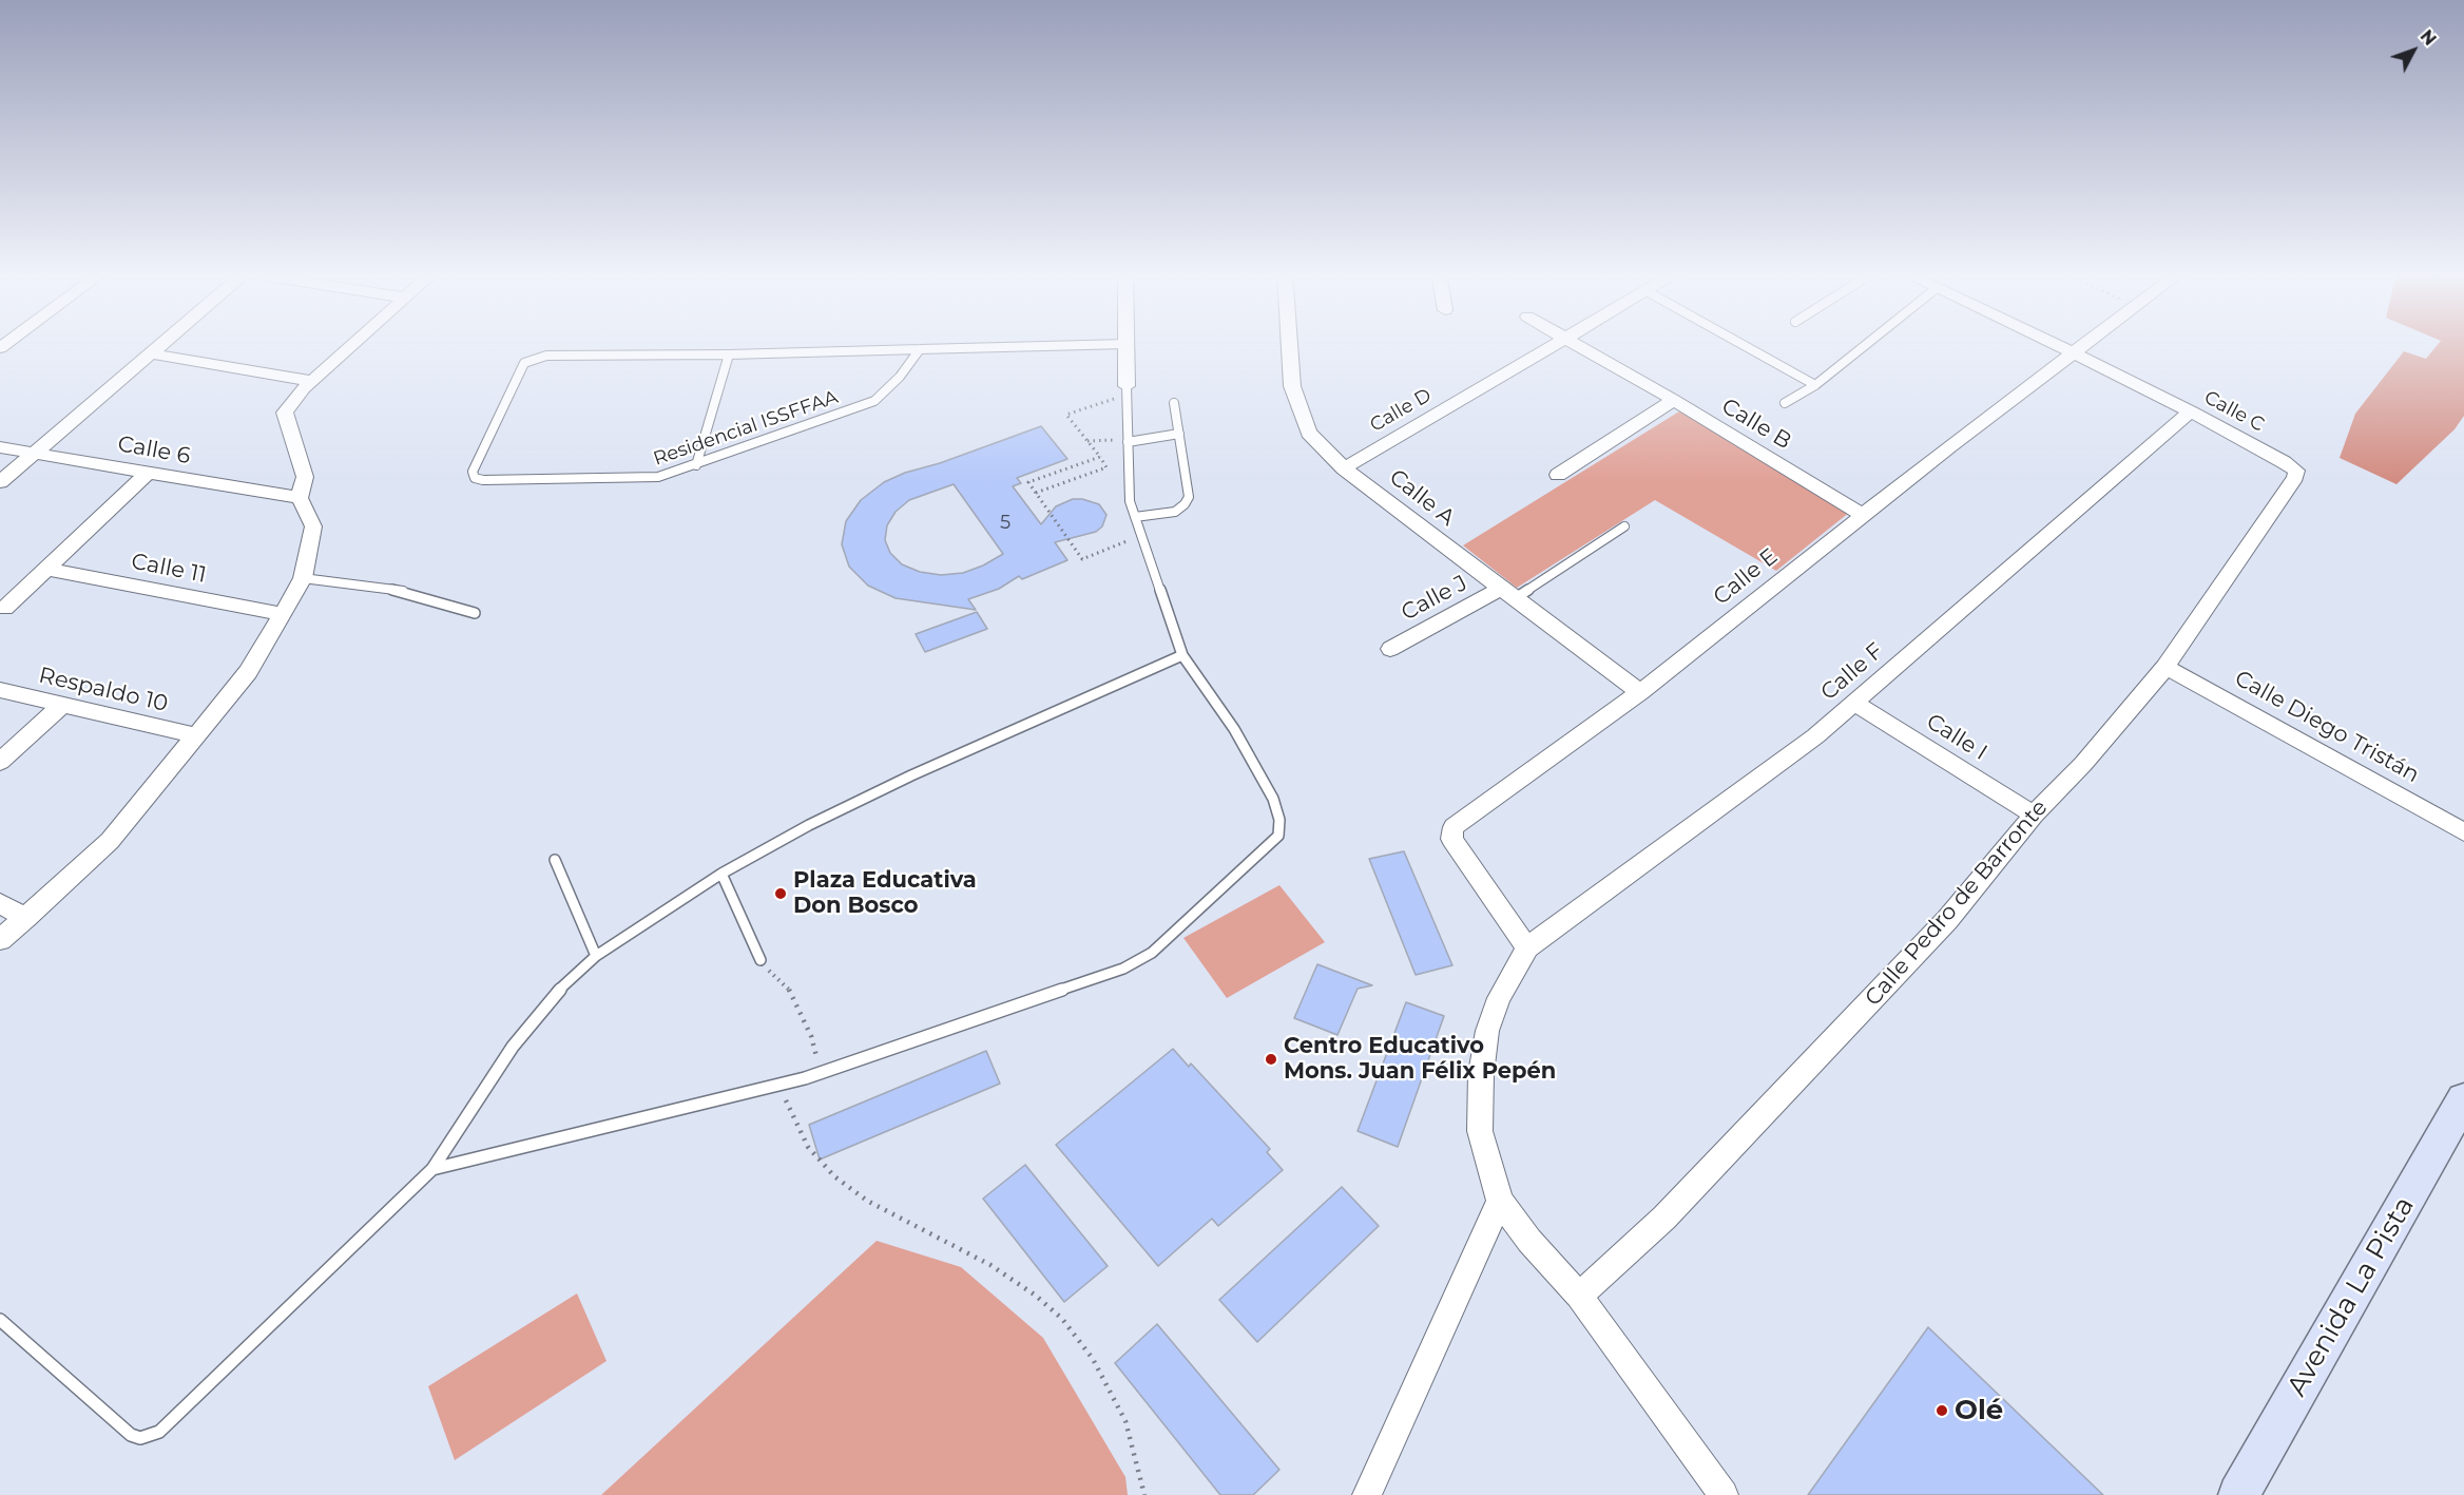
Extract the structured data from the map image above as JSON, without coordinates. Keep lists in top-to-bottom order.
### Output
{
  "streets": {
    "main road": ["Avenida La Pista"],
    "street": [
      "Calle D",
      "Calle C",
      "Calle B",
      "Calle 6",
      "Calle A",
      "Calle 11",
      "Calle E",
      "Calle J",
      "Calle F",
      "Respaldo 10",
      "Calle Diego Tristán",
      "Calle I",
      "Calle Pedro de Barronte"
    ],
    "lane": ["Residencial ISSFFAA"]
  },
  "crossings": [
    ["Calle D", "Calle A"],
    ["Calle C", "Calle E"],
    ["Calle C", "Calle F"],
    ["Calle C", "Calle Pedro de Barronte"],
    ["Calle B", "Calle E"],
    ["Calle A", "Calle E"],
    ["Calle A", "Calle J"],
    ["Calle E", "Calle F"],
    ["Calle F", "Calle I"],
    ["Calle Diego Tristán", "Calle Pedro de Barronte"],
    ["Calle I", "Calle Pedro de Barronte"]
  ],
  "places": ["Plaza Educativa Don Bosco", "Centro Educativo Mons. Juan Félix Pepén", "Olé"],
  "house_numbers": ["5"],
  "north": "top right"
}
